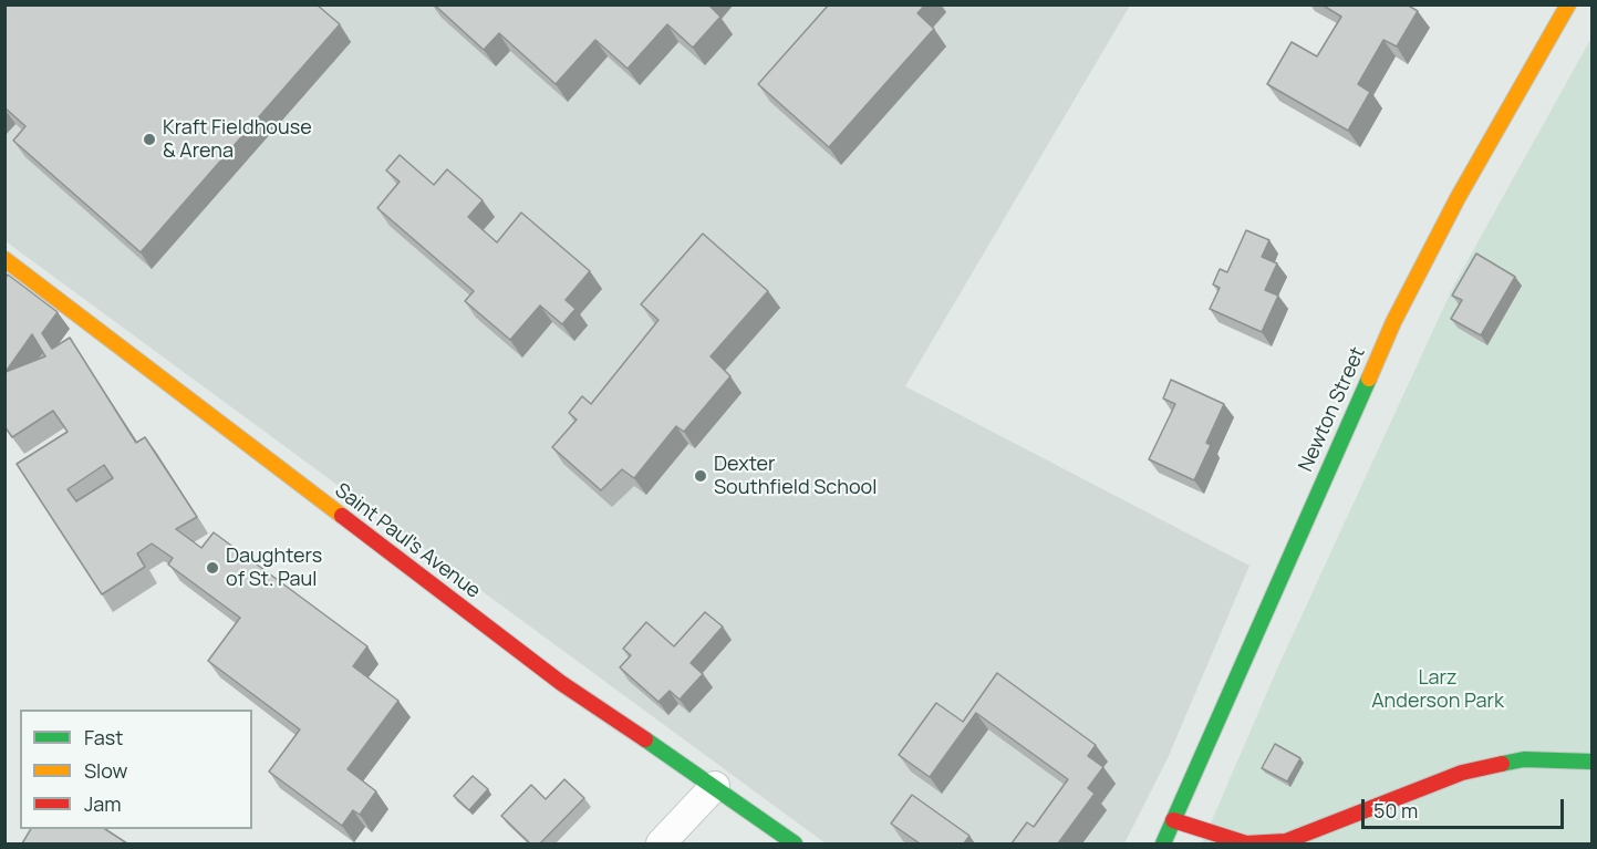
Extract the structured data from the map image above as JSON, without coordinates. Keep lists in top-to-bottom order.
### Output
{
  "streets": {
    "street": ["Newton Street", "Saint Paul's Avenue"]
  },
  "parks": ["Larz Anderson Park"],
  "places": ["Kraft Fieldhouse & Arena", "Dexter Southfield School", "Daughters of St. Paul"],
  "legend": ["Fast", "Slow", "Jam"],
  "scale_bar": "50 m"
}
